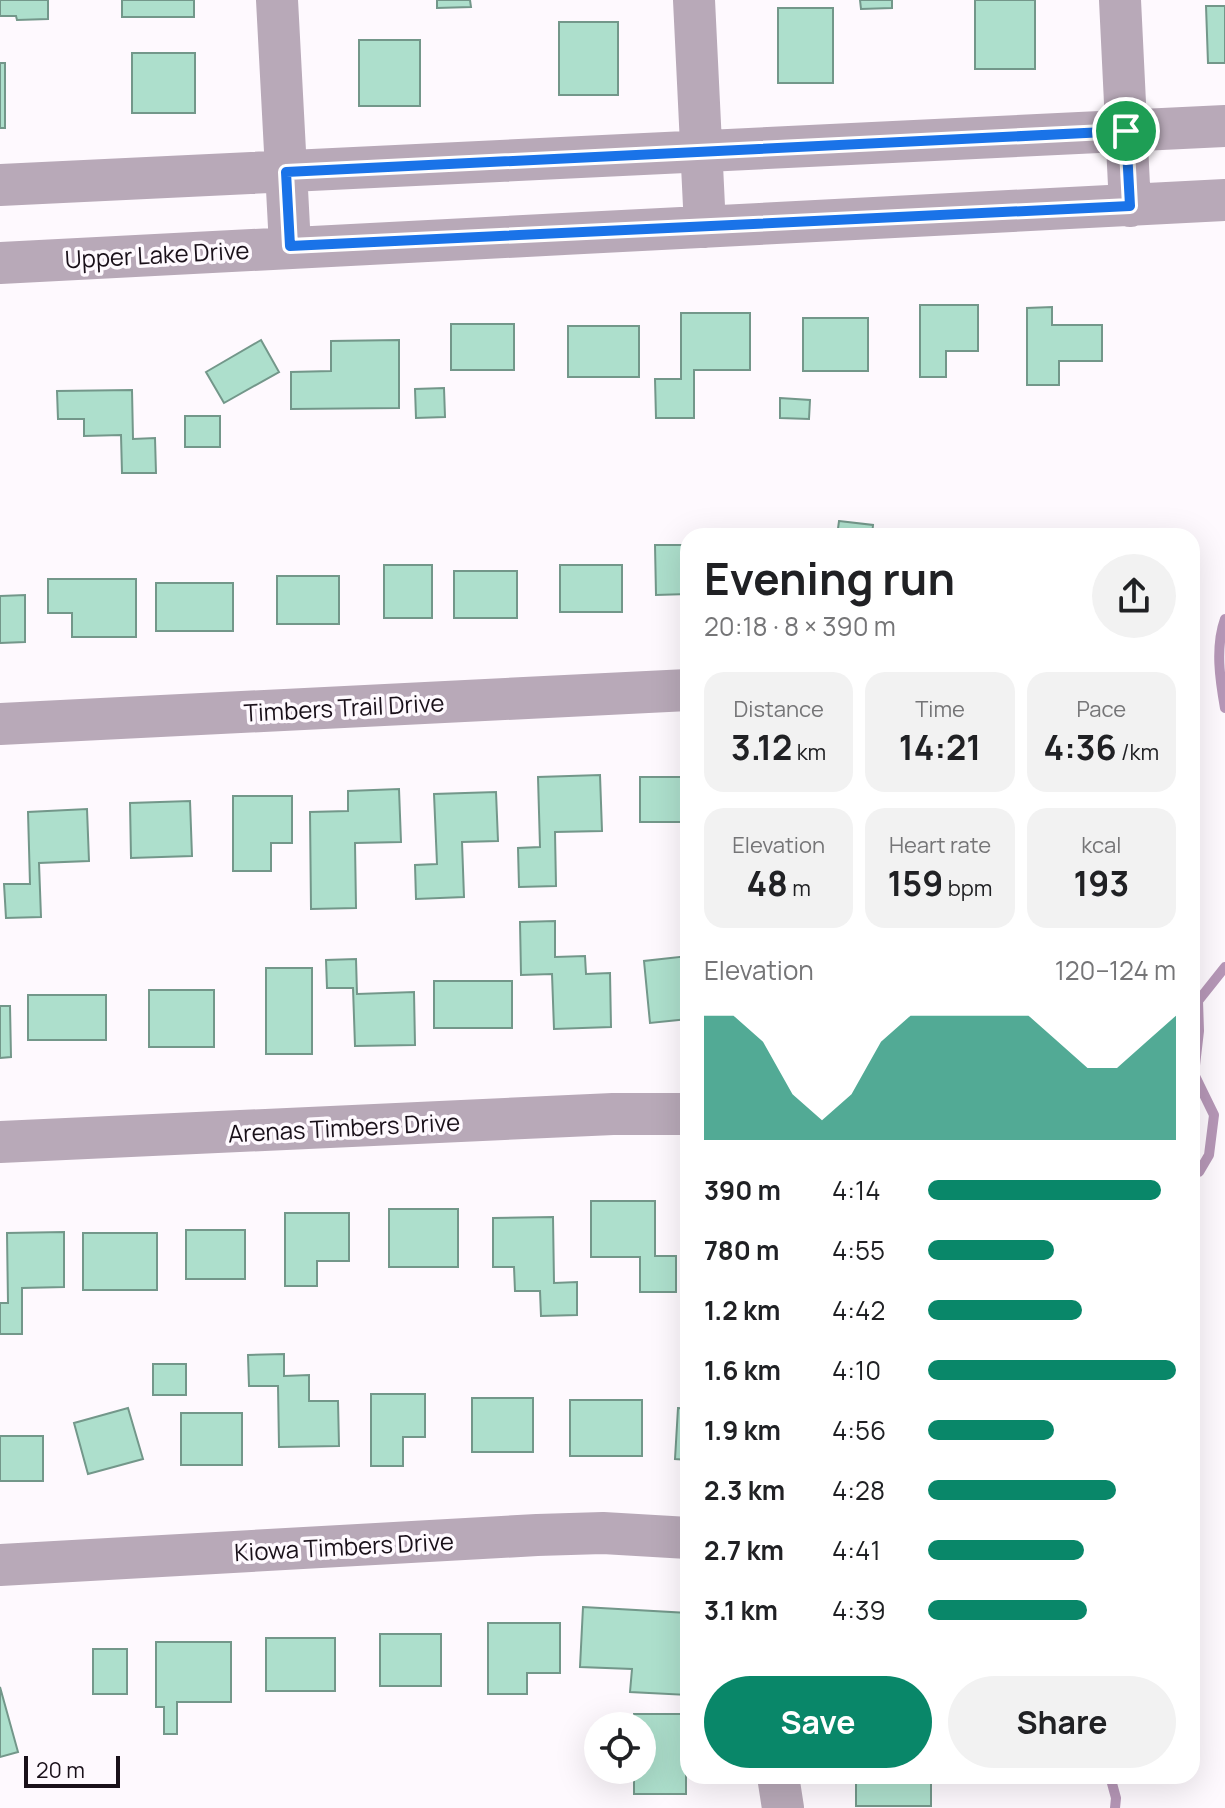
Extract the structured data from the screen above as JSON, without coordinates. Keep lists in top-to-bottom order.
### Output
{
  "streets": {
    "street": [
      "Upper Lake Drive",
      "Timbers Trail Drive",
      "Arenas Timbers Drive",
      "Kiowa Timbers Drive"
    ]
  },
  "scale_bar": "20 m",
  "page": {
    "heading": ["Evening run", "20:18 · 8 × 390 m"],
    "stats": [
      ["Distance", "3.12 km"],
      ["Time", "14:21"],
      ["Pace", "4:36 /km"],
      ["Elevation", "48 m"],
      ["Heart rate", "159 bpm"],
      ["kcal", "193"]
    ],
    "chart": ["Elevation", "120–124 m"],
    "list": [
      {
        "name": "390 m",
        "note": "4:14"
      },
      {
        "name": "780 m",
        "note": "4:55"
      },
      {
        "name": "1.2 km",
        "note": "4:42"
      },
      {
        "name": "1.6 km",
        "note": "4:10"
      },
      {
        "name": "1.9 km",
        "note": "4:56"
      },
      {
        "name": "2.3 km",
        "note": "4:28"
      },
      {
        "name": "2.7 km",
        "note": "4:41"
      },
      {
        "name": "3.1 km",
        "note": "4:39"
      }
    ],
    "buttons": ["Save", "Share"],
    "scale": "20 m"
  }
}
